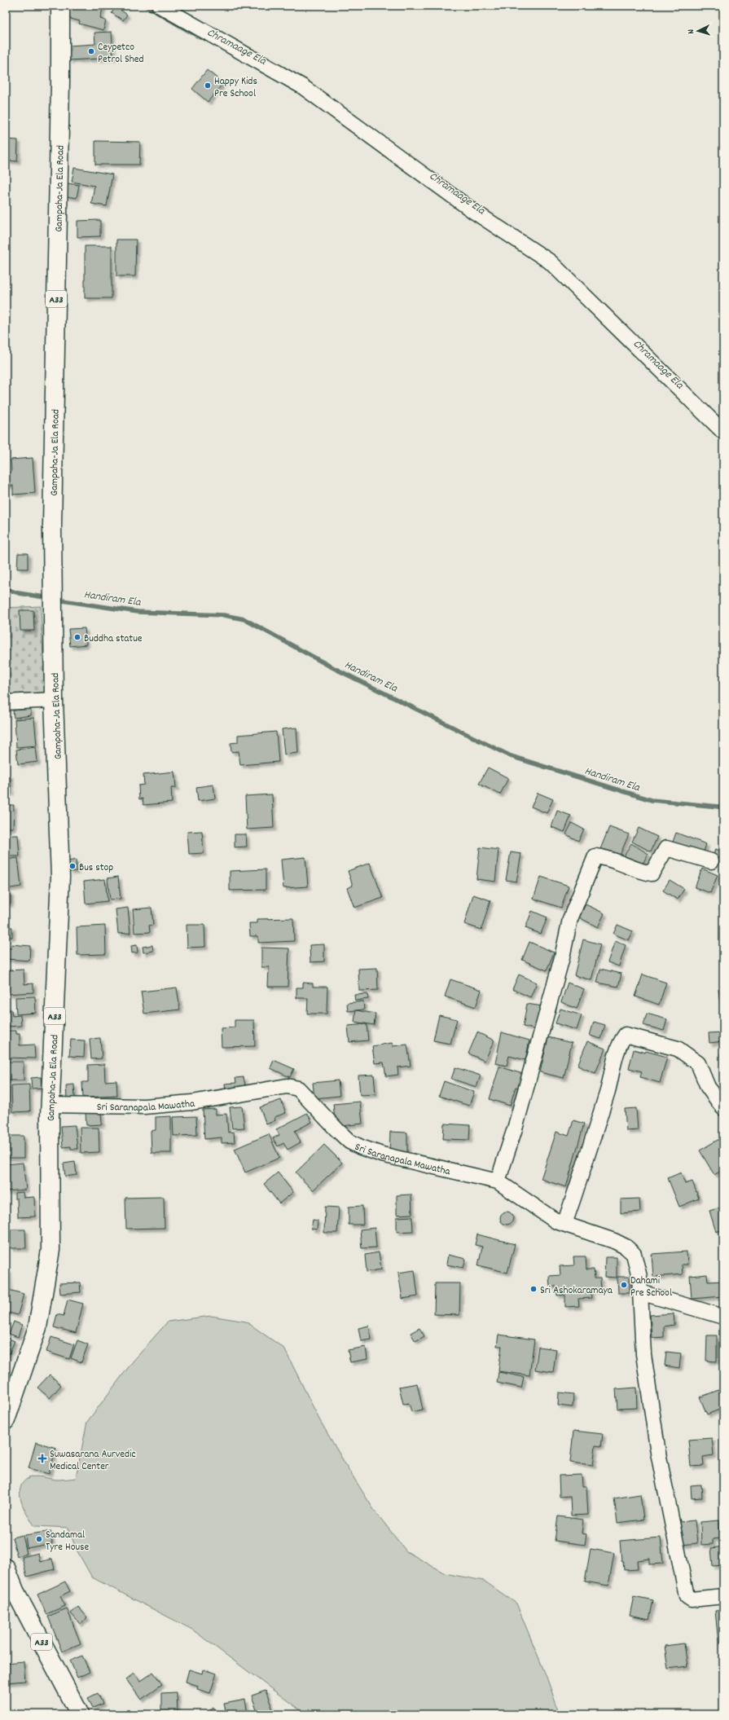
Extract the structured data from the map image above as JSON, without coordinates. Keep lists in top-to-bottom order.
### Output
{
  "streets": {
    "highway": ["Gampaha-Ja Ela Road", "A33"],
    "street": ["Sri Saranapala Mawatha"]
  },
  "crossings": [
    ["Gampaha-Ja Ela Road", "Sri Saranapala Mawatha"]
  ],
  "water": ["Chramaage Ela", "Handiram Ela"],
  "places": {
    "other": [
      "Ceypetco Petrol Shed",
      "Happy Kids Pre School",
      "Buddha statue",
      "Bus stop",
      "Dahami Pre School",
      "Sri Ashokaramaya",
      "Sandamal Tyre House"
    ],
    "health": ["Suwasarana Aurvedic Medical Center"]
  },
  "north": "left"
}
